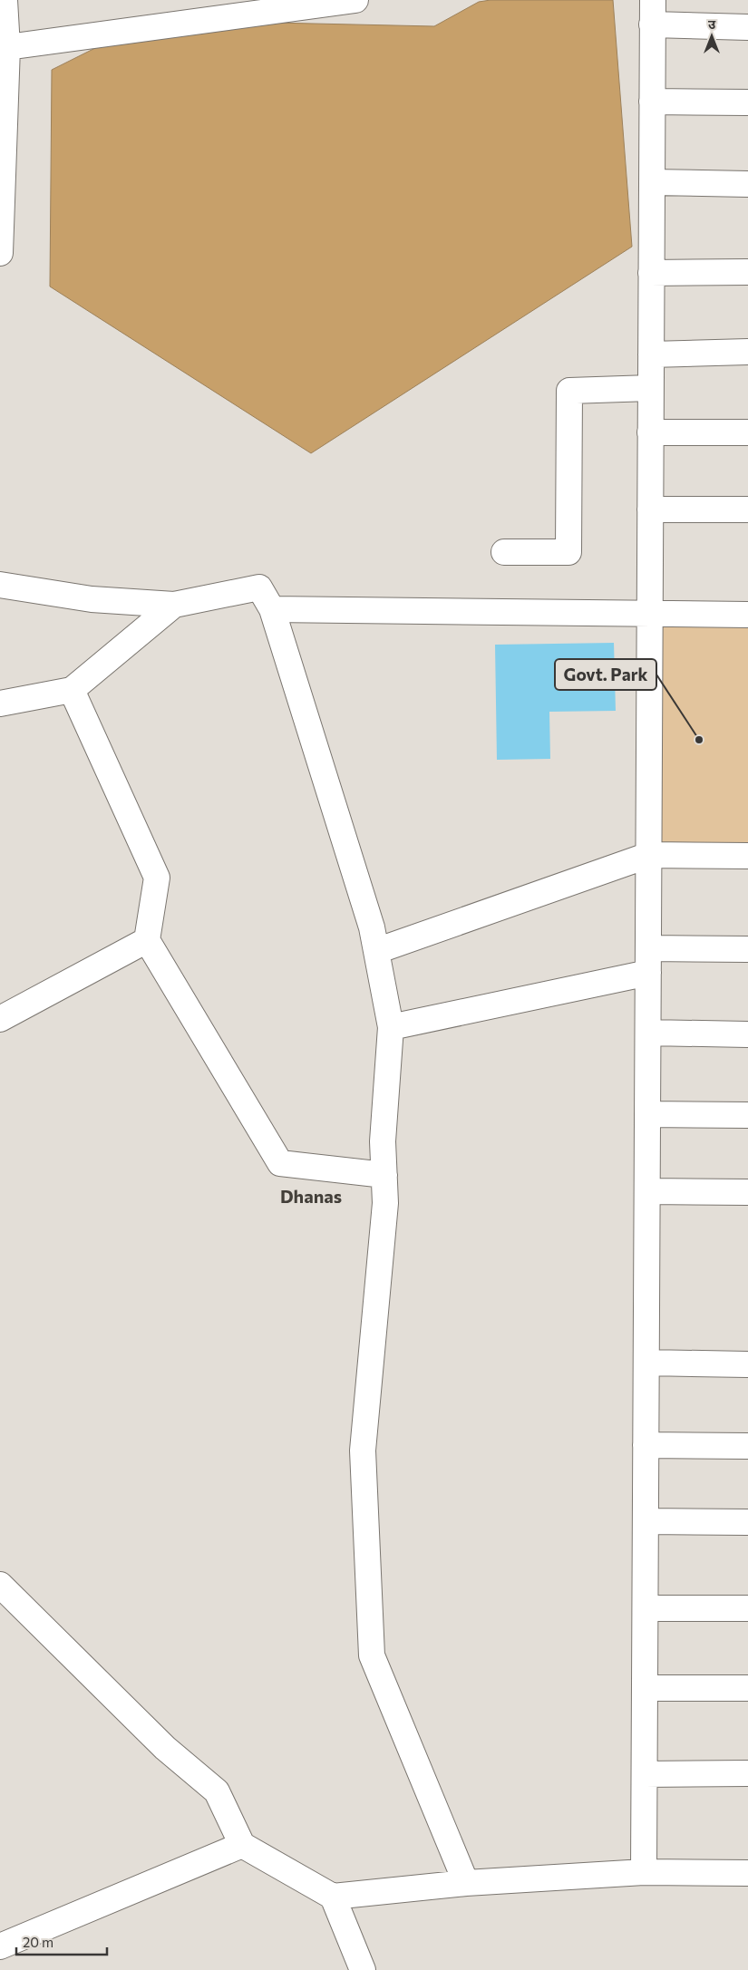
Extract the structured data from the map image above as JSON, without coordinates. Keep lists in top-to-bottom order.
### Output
{
  "districts": ["Dhanas"],
  "places": ["Govt. Park"],
  "scale_bar": "20 m",
  "north": "top"
}
